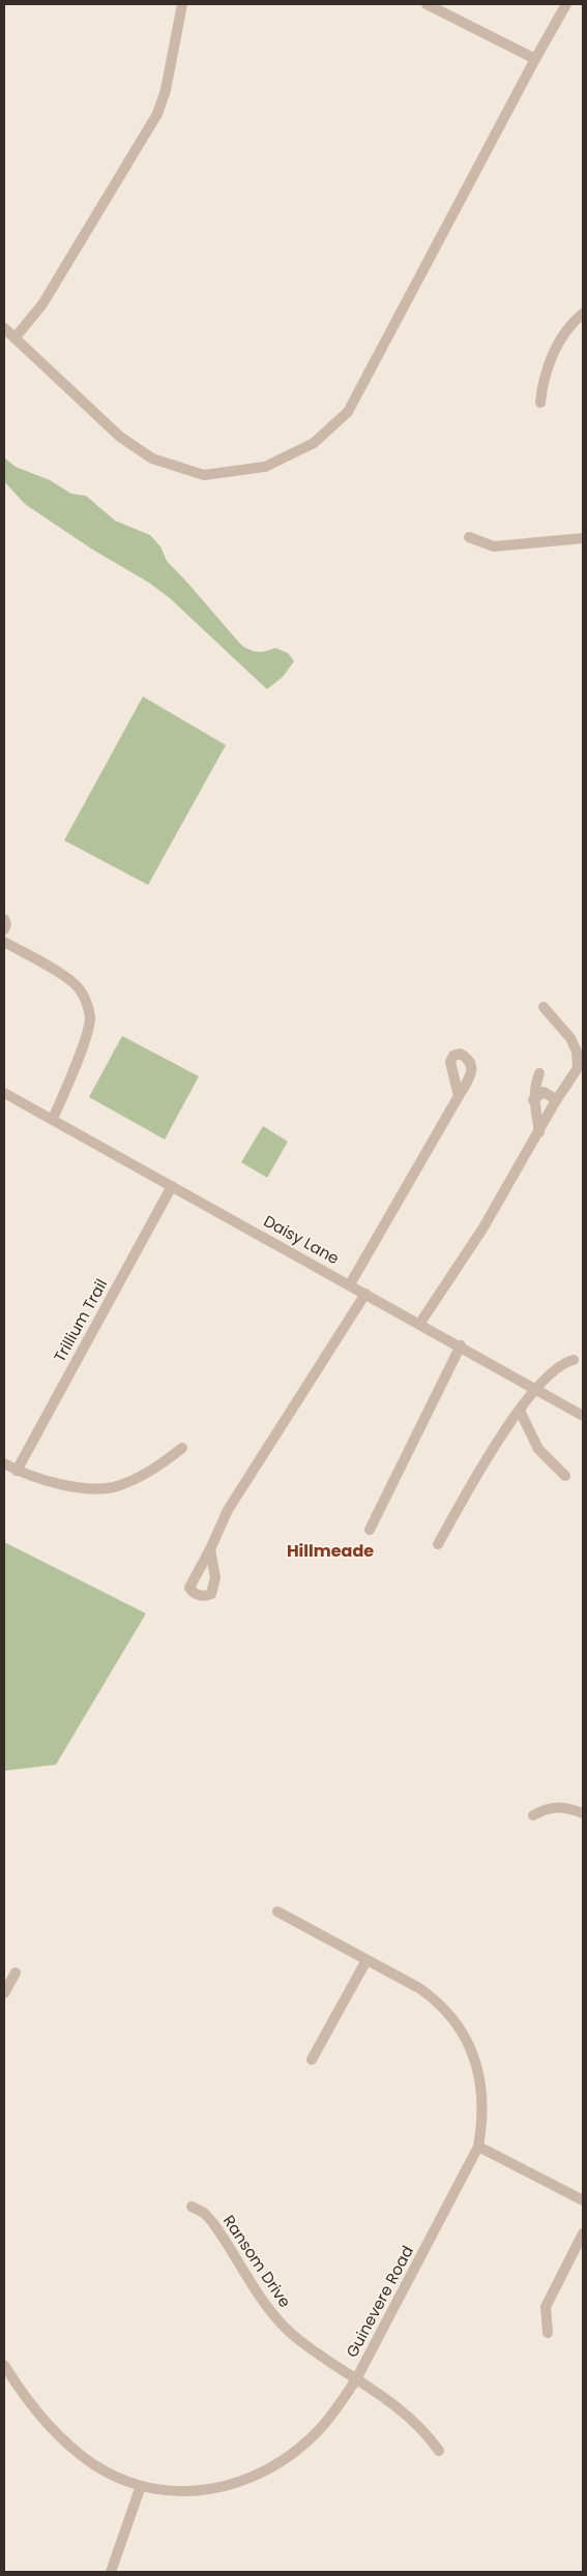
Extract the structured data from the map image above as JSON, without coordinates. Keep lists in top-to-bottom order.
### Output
{
  "streets": {
    "street": [
      "Daisy Lane",
      "Trillium Trail",
      "Ransom Drive",
      "Guinevere Road"
    ]
  },
  "crossings": [
    ["Daisy Lane", "Trillium Trail"],
    ["Ransom Drive", "Guinevere Road"]
  ],
  "districts": ["Hillmeade"]
}
